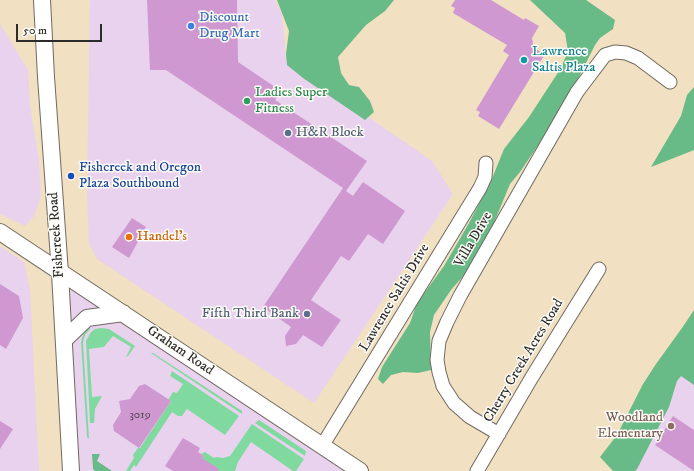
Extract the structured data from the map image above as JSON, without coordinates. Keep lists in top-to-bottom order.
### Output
{
  "streets": {
    "main road": ["Fishcreek Road", "Graham Road"],
    "street": ["Villa Drive", "Lawrence Saltis Drive", "Cherry Creek Acres Road"]
  },
  "crossings": [
    ["Fishcreek Road", "Graham Road"],
    ["Villa Drive", "Cherry Creek Acres Road"],
    ["Lawrence Saltis Drive", "Graham Road"]
  ],
  "places": [
    "Discount Drug Mart",
    "Lawrence Saltis Plaza",
    "Ladies Super Fitness",
    "H&R Block",
    "Fishcreek and Oregon Plaza Southbound",
    "Handel's",
    "Fifth Third Bank",
    "Woodland Elementary"
  ],
  "house_numbers": ["3019"],
  "scale_bar": "50 m"
}
